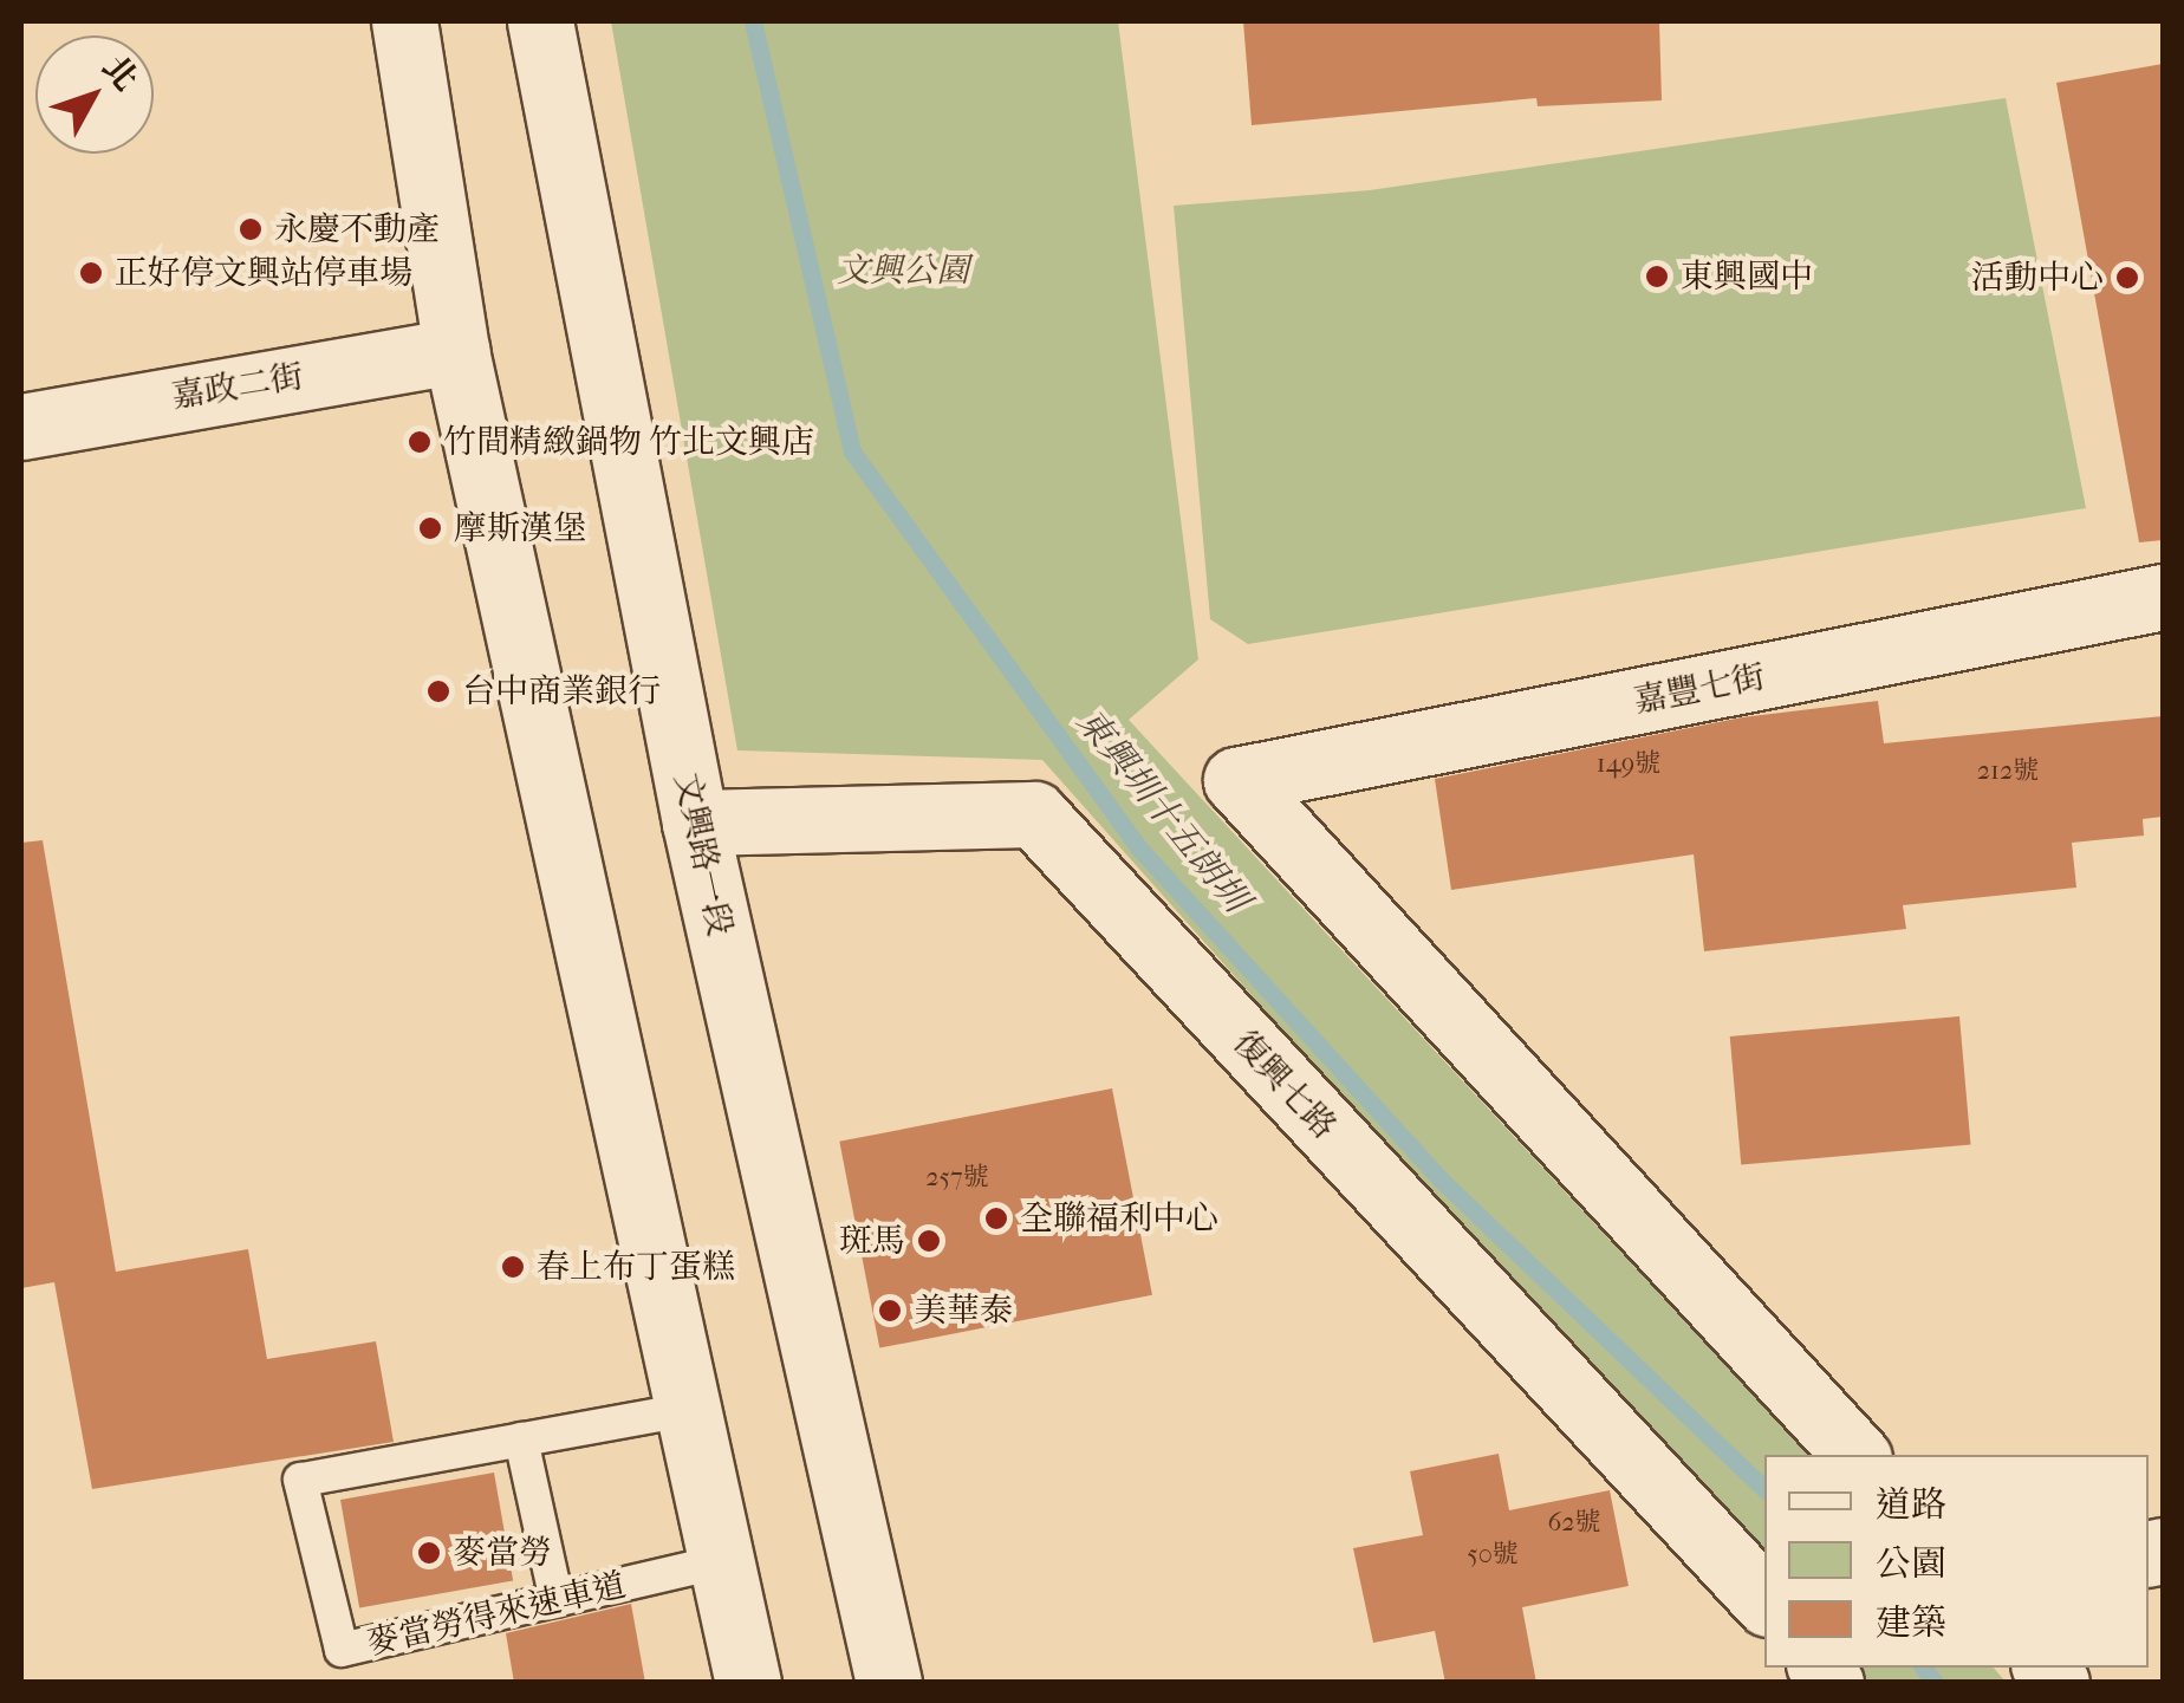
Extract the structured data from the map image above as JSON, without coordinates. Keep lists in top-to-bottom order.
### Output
{
  "streets": {
    "street": [
      "嘉政二街",
      "嘉豐七街",
      "文興路一段",
      "復興七路"
    ],
    "lane": ["麥當勞得來速車道"]
  },
  "crossings": [
    ["文興路一段", "復興七路"]
  ],
  "water": ["東興圳十五朗圳"],
  "parks": ["文興公園"],
  "places": [
    "永慶不動產",
    "正好停文興站停車場",
    "東興國中",
    "活動中心",
    "竹間精緻鍋物 竹北文興店",
    "摩斯漢堡",
    "台中商業銀行",
    "全聯福利中心",
    "斑馬",
    "春上布丁蛋糕",
    "美華泰",
    "麥當勞"
  ],
  "house_numbers": [
    "149號",
    "212號",
    "257號",
    "62號",
    "50號"
  ],
  "legend": ["道路", "公園", "建築"],
  "north": "top right"
}
